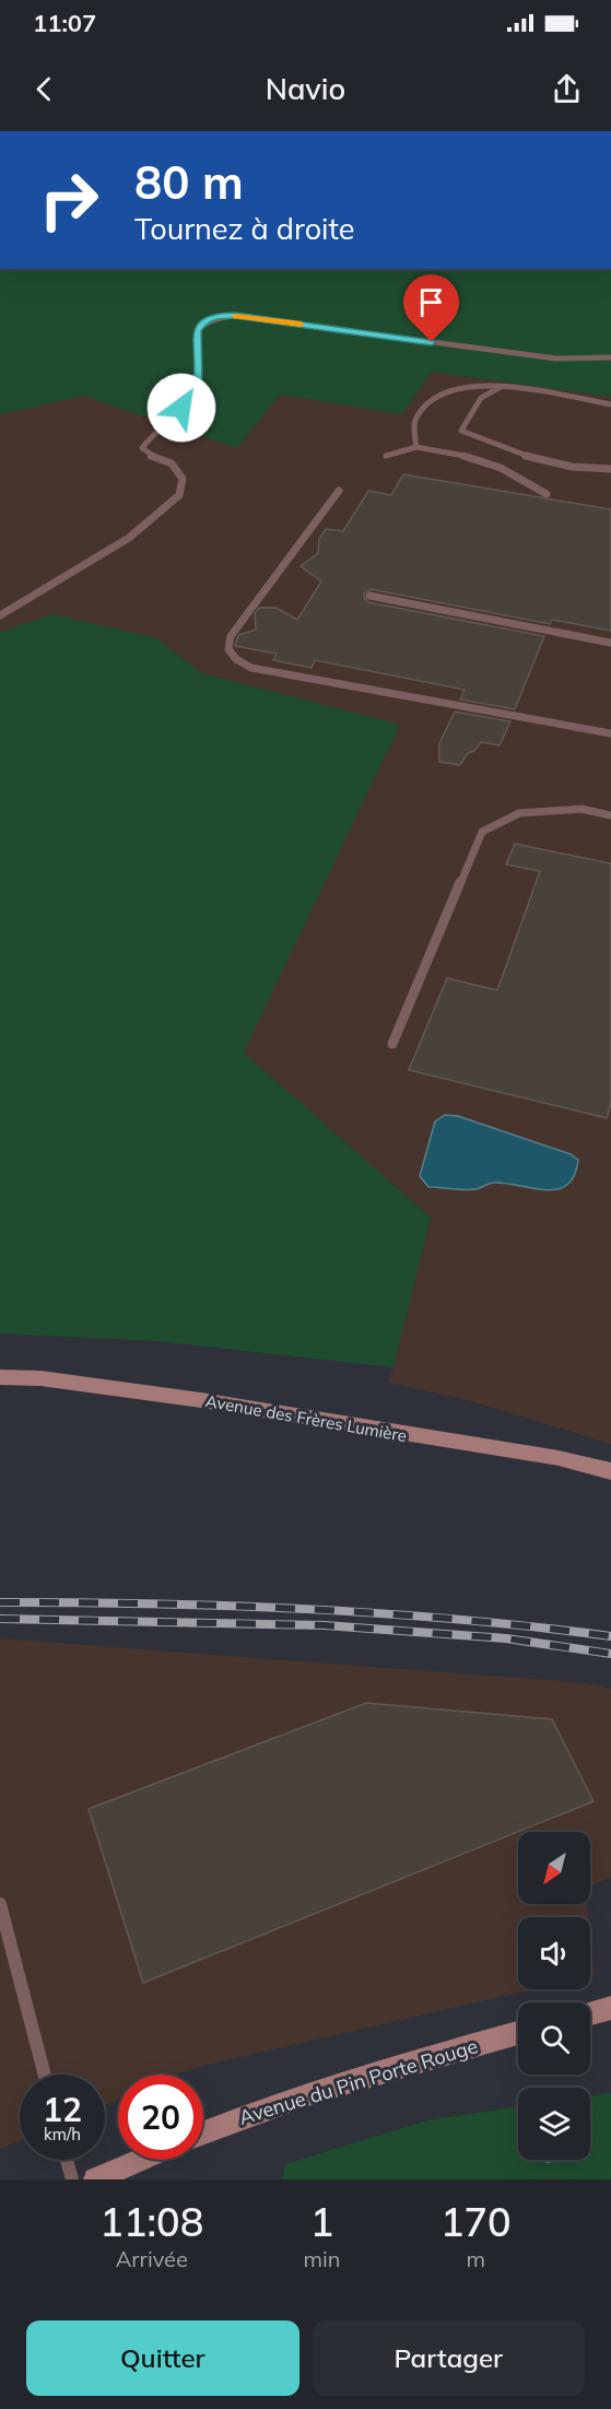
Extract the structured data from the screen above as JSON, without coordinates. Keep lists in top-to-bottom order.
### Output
{
  "streets": {
    "street": ["Avenue des Frères Lumière", "Avenue du Pin Porte Rouge"]
  },
  "north": "bottom left",
  "page": {
    "status": "11:07",
    "header": "Navio",
    "turn": ["80 m", "Tournez à droite"],
    "speed": "12 km/h",
    "limit": "20",
    "eta": [
      "11:08",
      "Arrivée",
      "1",
      "min",
      "170",
      "m"
    ],
    "buttons": ["Quitter", "Partager"]
  }
}
